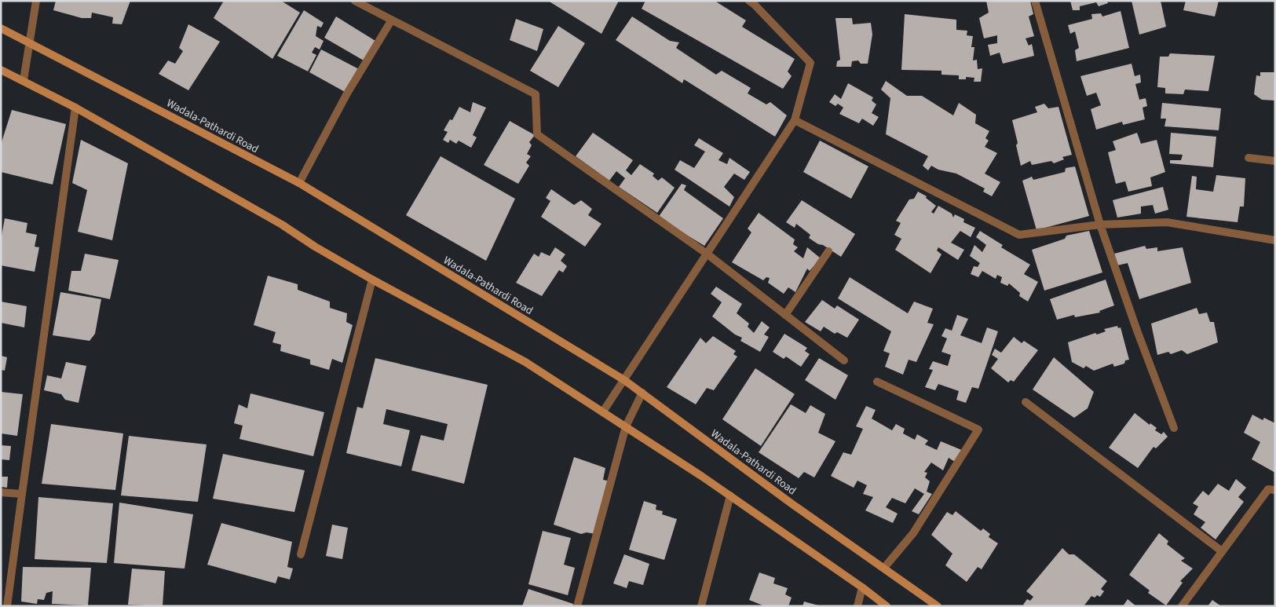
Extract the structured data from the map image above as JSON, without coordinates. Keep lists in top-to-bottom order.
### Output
{
  "streets": {
    "main road": ["Wadala-Pathardi Road"]
  }
}
